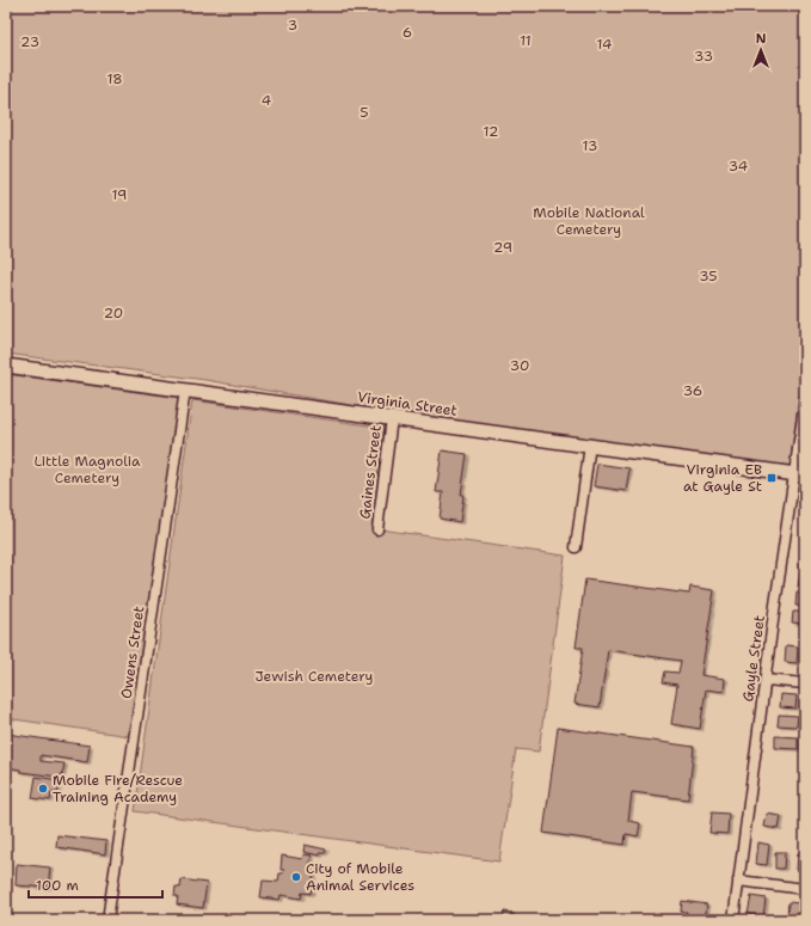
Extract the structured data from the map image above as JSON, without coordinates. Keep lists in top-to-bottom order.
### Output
{
  "streets": {
    "street": [
      "Virginia Street",
      "Gaines Street",
      "Owens Street",
      "Gayle Street"
    ]
  },
  "crossings": [
    ["Virginia Street", "Gaines Street"],
    ["Virginia Street", "Owens Street"],
    ["Virginia Street", "Gayle Street"]
  ],
  "parks": [
    "3",
    "6",
    "11",
    "23",
    "14",
    "33",
    "18",
    "4",
    "5",
    "12",
    "13",
    "34",
    "19",
    "Mobile National Cemetery",
    "29",
    "35",
    "20",
    "30",
    "36",
    "Little Magnolia Cemetery",
    "Jewish Cemetery"
  ],
  "places": {
    "transit": ["Virginia EB at Gayle St"],
    "other": ["Mobile Fire/Rescue Training Academy", "City of Mobile Animal Services"]
  },
  "scale_bar": "100 m",
  "north": "top"
}
